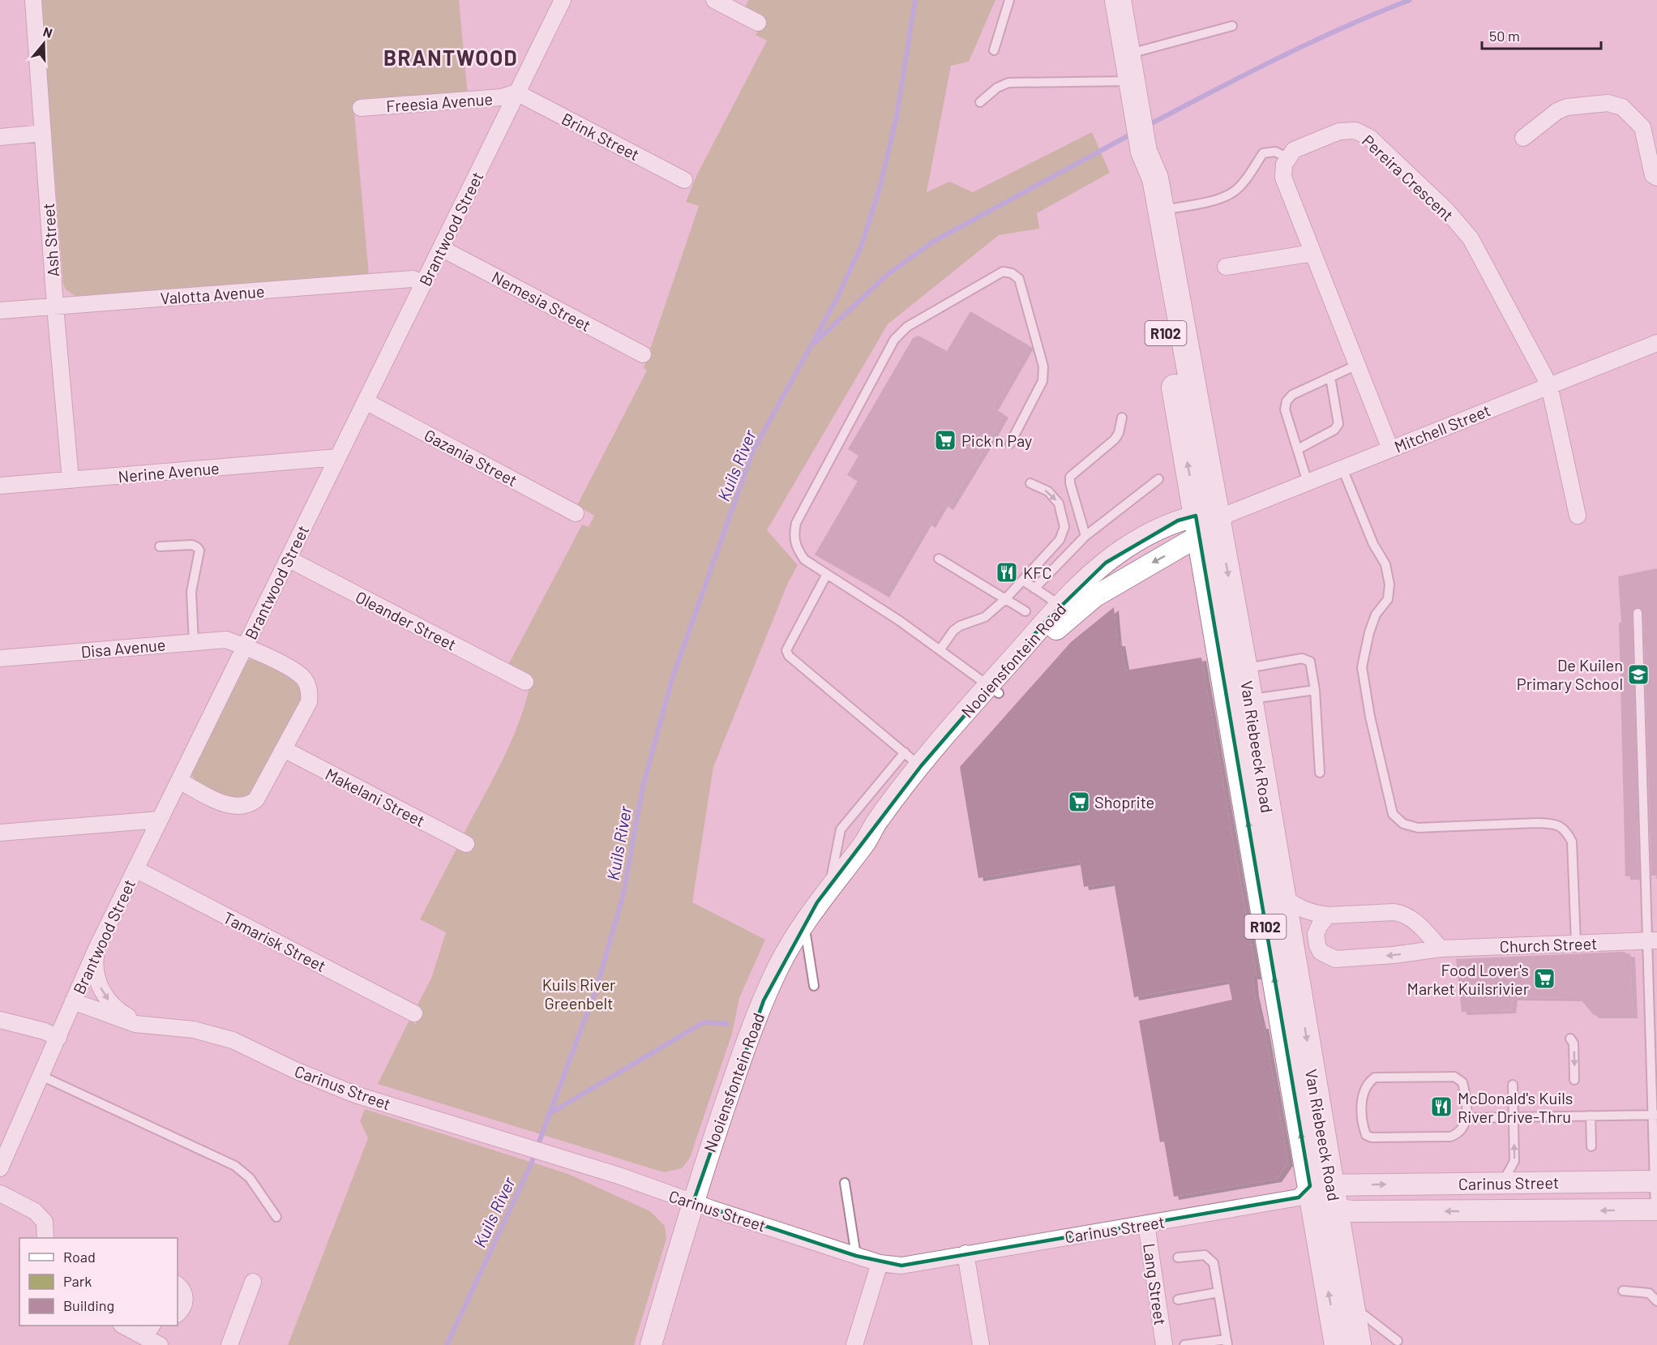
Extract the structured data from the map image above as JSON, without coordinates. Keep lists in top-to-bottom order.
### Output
{
  "streets": {
    "main road": ["R102", "Van Riebeeck Road"],
    "street": [
      "Freesia Avenue",
      "Brink Street",
      "Pereira Crescent",
      "Brantwood Street",
      "Ash Street",
      "Valotta Avenue",
      "Nemesia Street",
      "Mitchell Street",
      "Gazania Street",
      "Nerine Avenue",
      "Oleander Street",
      "Disa Avenue",
      "Nooiensfontein Road",
      "Makelani Street",
      "Tamarisk Street",
      "Church Street",
      "Carinus Street",
      "Lang Street"
    ]
  },
  "crossings": [
    ["Freesia Avenue", "Brink Street"],
    ["Freesia Avenue", "Brantwood Street"],
    ["Brink Street", "Brantwood Street"],
    ["Pereira Crescent", "Mitchell Street"],
    ["Brantwood Street", "Valotta Avenue"],
    ["Brantwood Street", "Nemesia Street"],
    ["Brantwood Street", "Gazania Street"],
    ["Brantwood Street", "Nerine Avenue"],
    ["Brantwood Street", "Oleander Street"],
    ["Brantwood Street", "Disa Avenue"],
    ["Brantwood Street", "Tamarisk Street"],
    ["Brantwood Street", "Carinus Street"],
    ["Ash Street", "Valotta Avenue"],
    ["Ash Street", "Nerine Avenue"],
    ["Mitchell Street", "Nooiensfontein Road"],
    ["Mitchell Street", "Van Riebeeck Road"],
    ["Nooiensfontein Road", "Van Riebeeck Road"],
    ["Nooiensfontein Road", "Carinus Street"],
    ["Van Riebeeck Road", "Carinus Street"],
    ["Carinus Street", "Lang Street"]
  ],
  "districts": ["BRANTWOOD"],
  "water": ["Kuils River"],
  "parks": ["Kuils River Greenbelt"],
  "places": {
    "supermarket": ["Pick n Pay", "Shoprite", "Food Lover's Market Kuilsrivier"],
    "restaurant": ["KFC", "McDonald's Kuils River Drive-Thru"],
    "school or university": ["De Kuilen Primary School"]
  },
  "legend": ["Road", "Park", "Building"],
  "scale_bar": "50 m",
  "north": "top"
}
